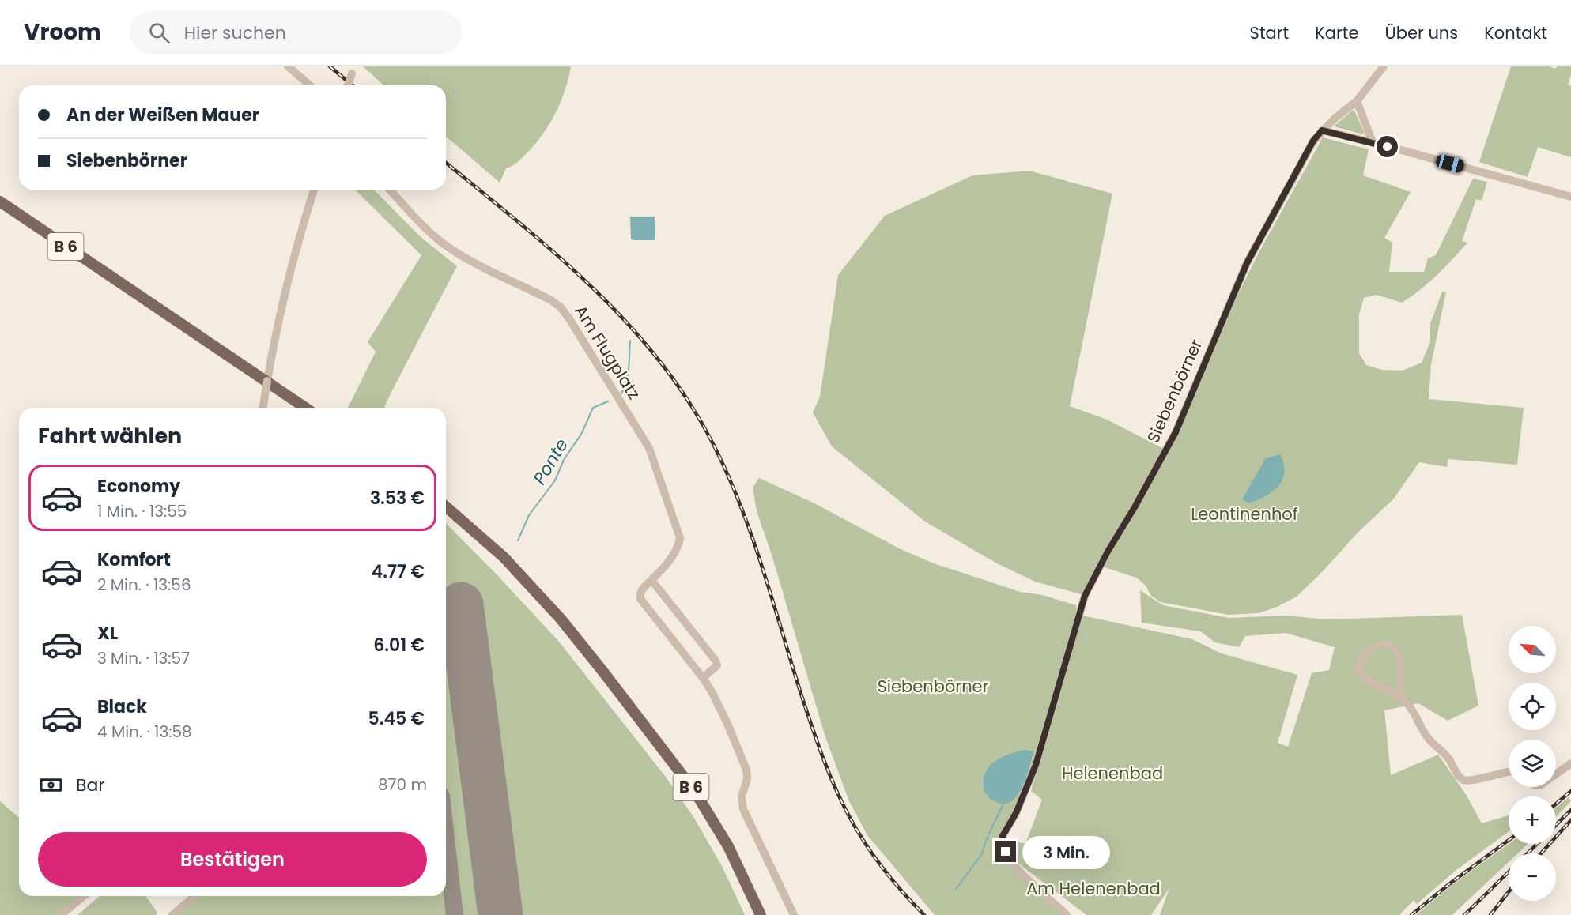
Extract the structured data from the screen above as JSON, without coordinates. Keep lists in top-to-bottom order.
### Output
{
  "streets": {
    "main road": ["B 6"],
    "street": ["Am Flugplatz", "Siebenbörner"]
  },
  "water": ["Ponte"],
  "parks": [
    "Leontinenhof",
    "Siebenbörner",
    "Helenenbad",
    "Am Helenenbad"
  ],
  "north": "top left",
  "page": {
    "header": "Vroom",
    "search": "Hier suchen",
    "nav": [
      "Start",
      "Karte",
      "Über uns",
      "Kontakt"
    ],
    "banner": ["An der Weißen Mauer", "Siebenbörner"],
    "heading": "Fahrt wählen",
    "list": [
      {
        "name": "Economy",
        "note": "1 Min. · 13:55",
        "value": "3.53 €"
      },
      {
        "name": "Komfort",
        "note": "2 Min. · 13:56",
        "value": "4.77 €"
      },
      {
        "name": "XL",
        "note": "3 Min. · 13:57",
        "value": "6.01 €"
      },
      {
        "name": "Black",
        "note": "4 Min. · 13:58",
        "value": "5.45 €"
      }
    ],
    "map_buttons": ["+", "−"],
    "pay": ["Bar", "870 m"],
    "buttons": "Bestätigen",
    "bubble": "3 Min."
  }
}
